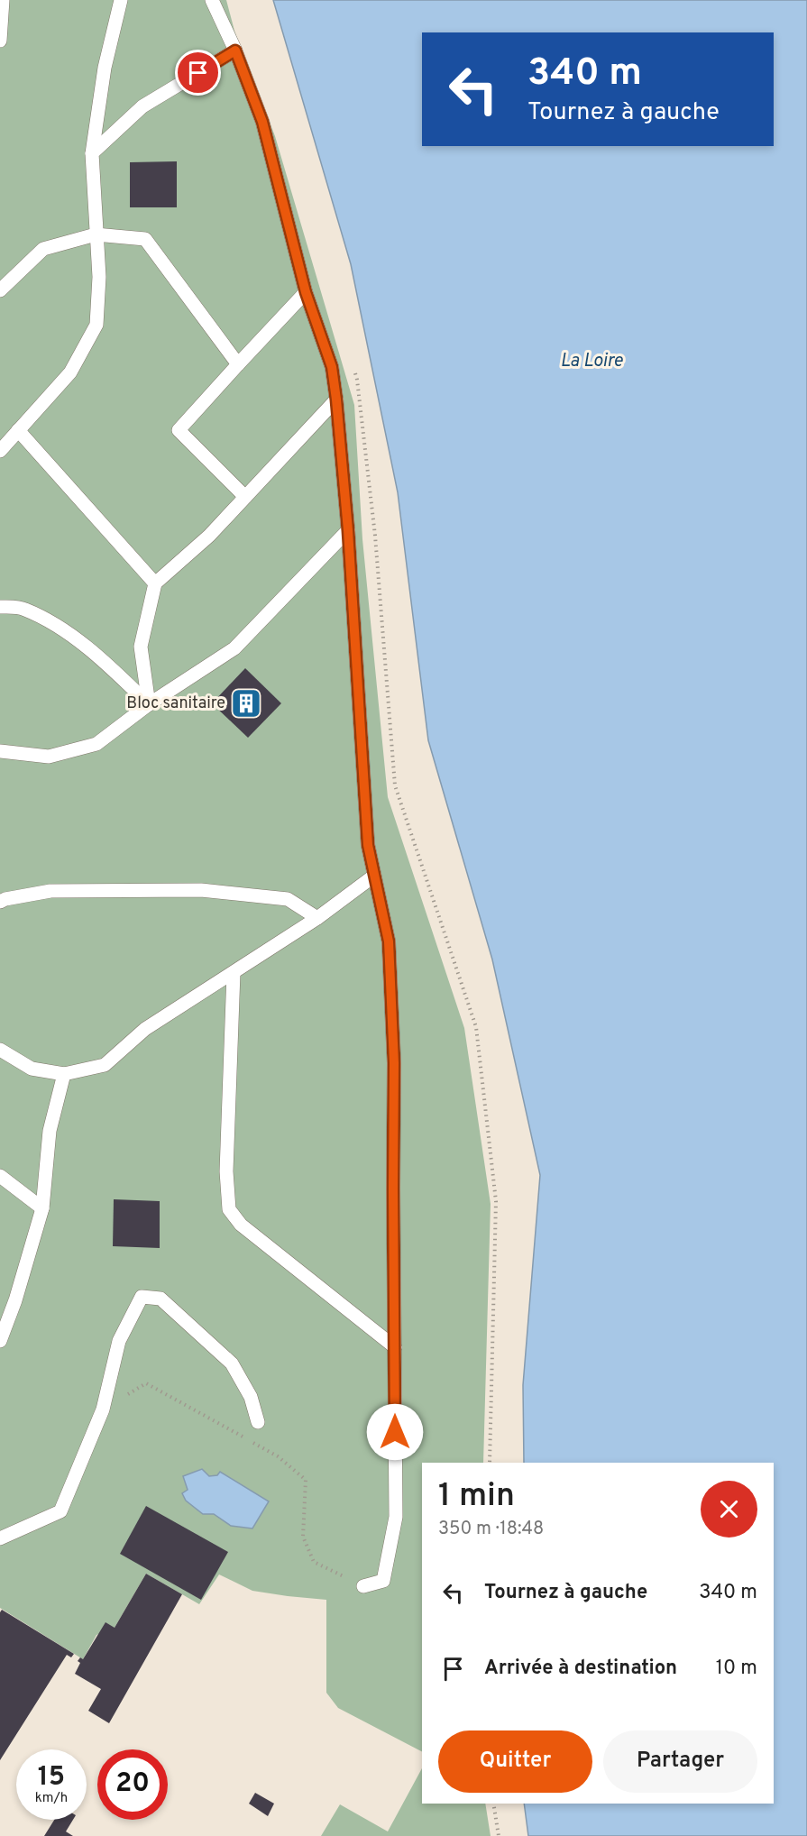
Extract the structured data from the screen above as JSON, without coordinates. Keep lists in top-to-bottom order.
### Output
{
  "water": ["La Loire"],
  "places": {
    "building": ["Bloc sanitaire"]
  },
  "page": {
    "turn": ["340 m", "Tournez à gauche"],
    "heading": ["1 min", "350 m · 18:48"],
    "list": [
      {
        "name": "Tournez à gauche",
        "value": "340 m"
      },
      {
        "name": "Arrivée à destination",
        "value": "10 m"
      }
    ],
    "buttons": ["Quitter", "Partager"],
    "speed": "15 km/h",
    "limit": "20"
  }
}
